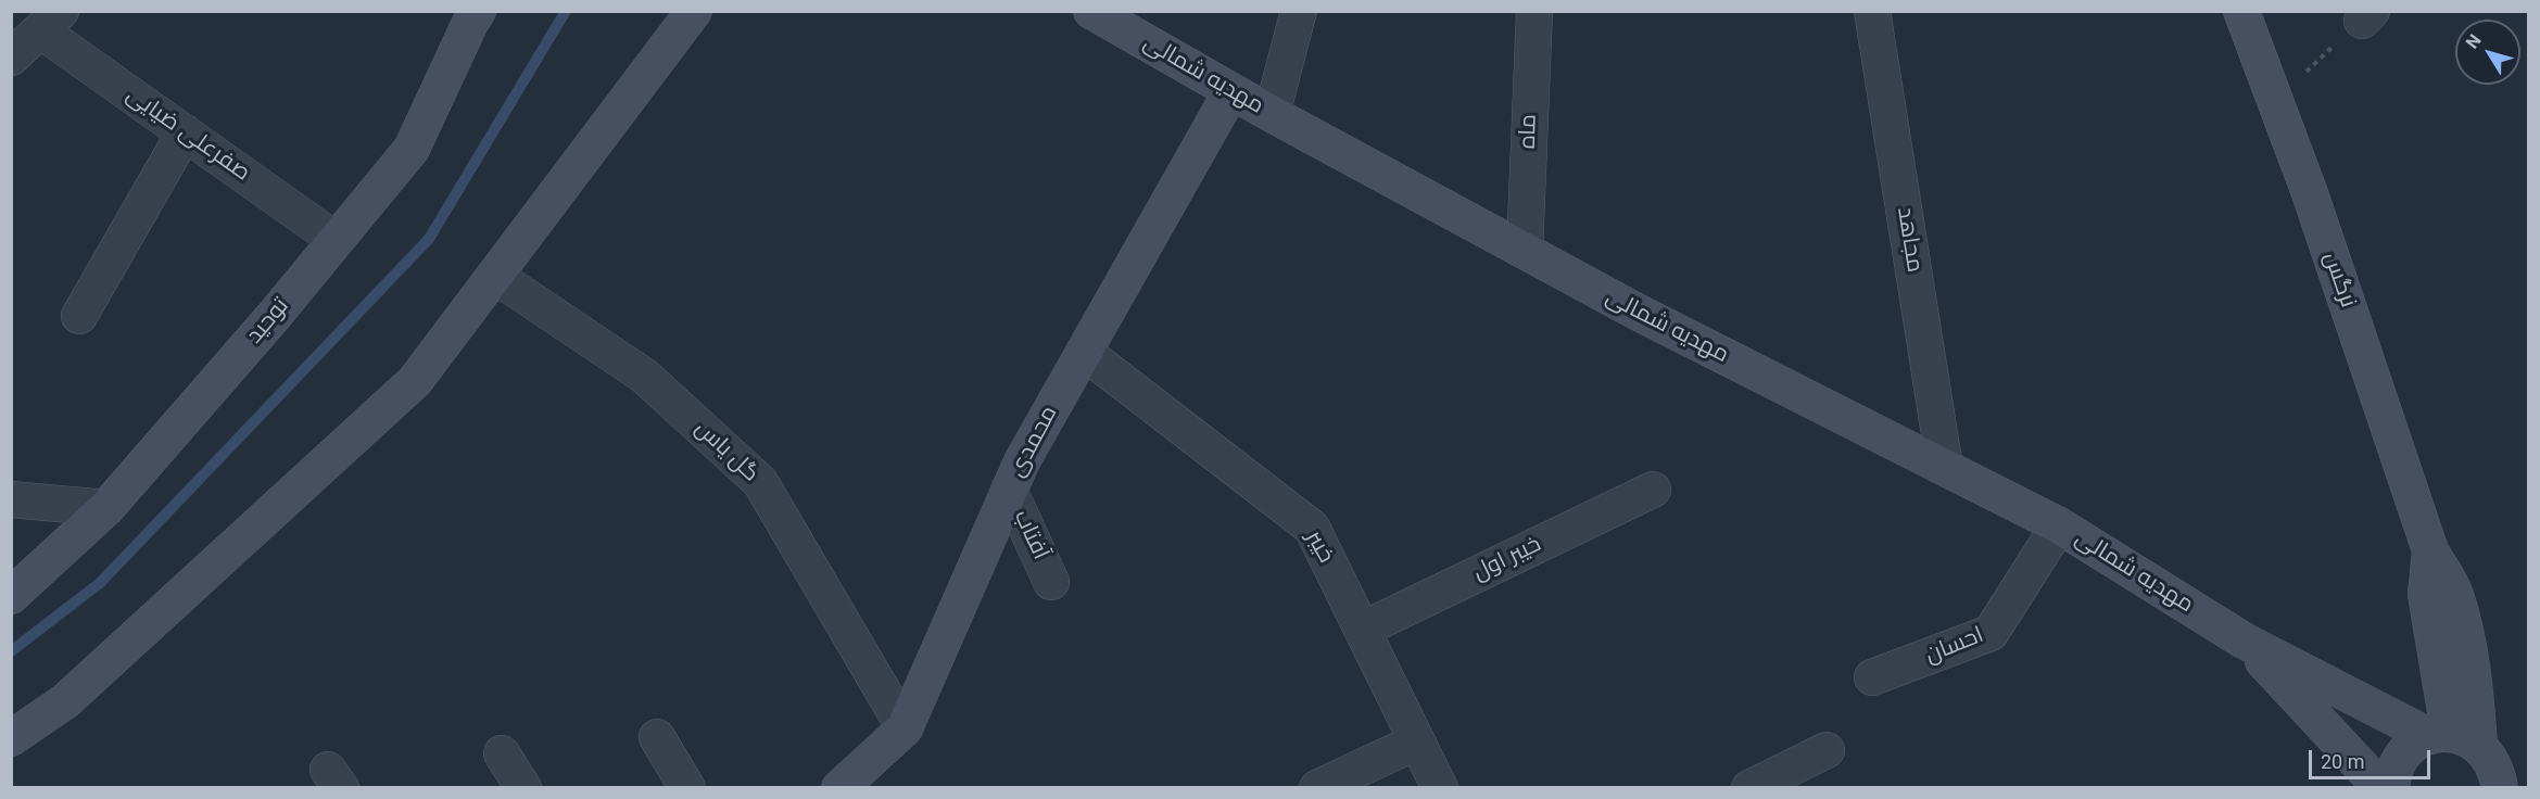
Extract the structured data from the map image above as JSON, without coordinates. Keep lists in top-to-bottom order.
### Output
{
  "streets": {
    "street": [
      "مهدیه شمالی",
      "ماه",
      "صفرعلی ضیایی",
      "مجاهد",
      "نرگس",
      "توحید",
      "محمدی",
      "گل یاس",
      "آفتاب",
      "خیبر",
      "خیبر اول",
      "احسان"
    ]
  },
  "crossings": [
    ["مهدیه شمالی", "ماه"],
    ["مهدیه شمالی", "مجاهد"],
    ["مهدیه شمالی", "نرگس"],
    ["مهدیه شمالی", "محمدی"],
    ["مهدیه شمالی", "احسان"],
    ["صفرعلی ضیایی", "توحید"],
    ["محمدی", "گل یاس"],
    ["محمدی", "آفتاب"],
    ["محمدی", "خیبر"],
    ["خیبر", "خیبر اول"]
  ],
  "scale_bar": "20 m",
  "north": "top left"
}
